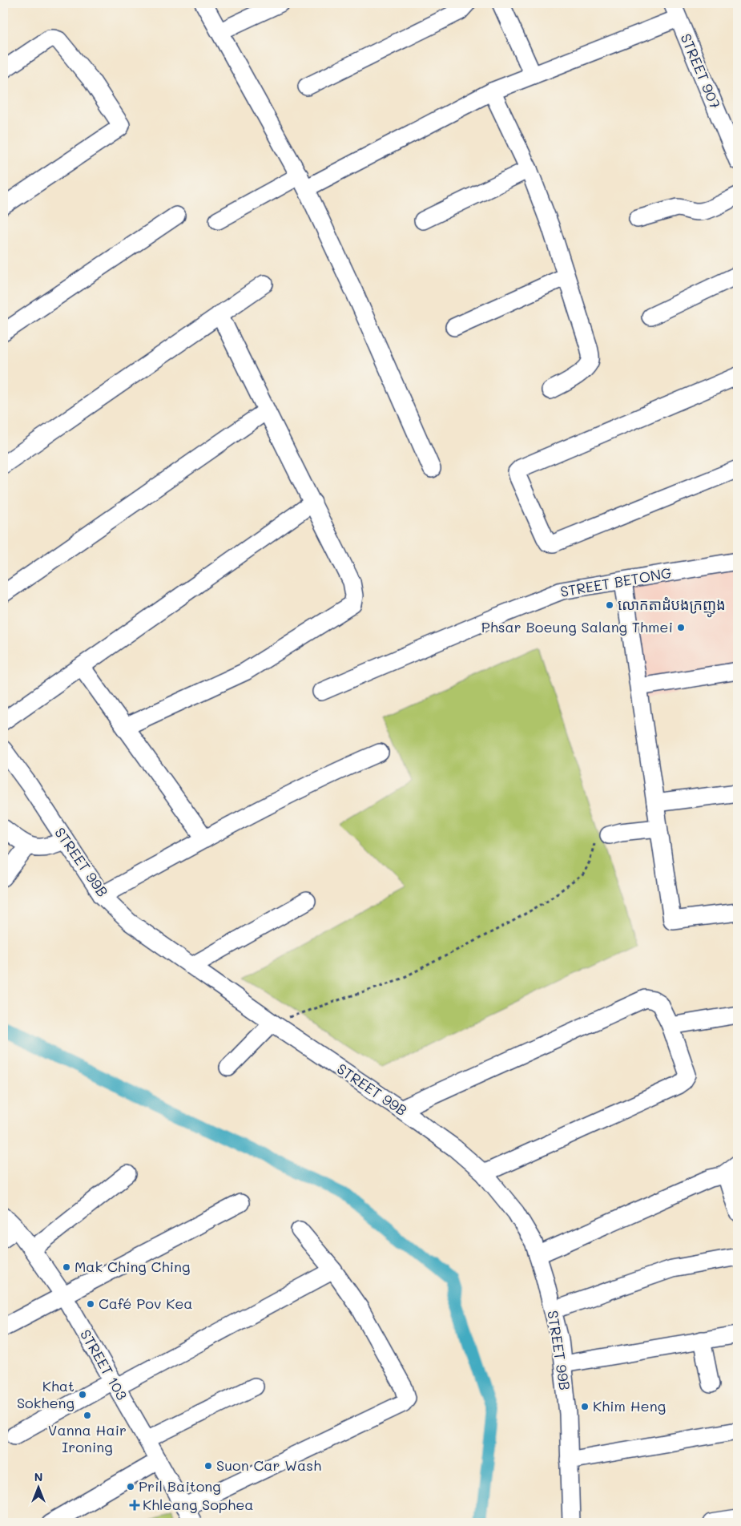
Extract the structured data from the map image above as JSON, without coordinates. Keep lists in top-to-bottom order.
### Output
{
  "streets": {
    "street": [
      "STREET 907",
      "STREET BETONG",
      "STREET 99B",
      "STREET 103"
    ]
  },
  "places": {
    "other": [
      "លោកតាដំបងក្រញូង",
      "Phsar Boeung Salang Thmei",
      "Mak Ching Ching",
      "Café Pov Kea",
      "Khat Sokheng",
      "Khim Heng",
      "Vanna Hair Ironing",
      "Suon Car Wash",
      "Pril Baitong"
    ],
    "health": ["Khleang Sophea"]
  },
  "north": "top"
}
